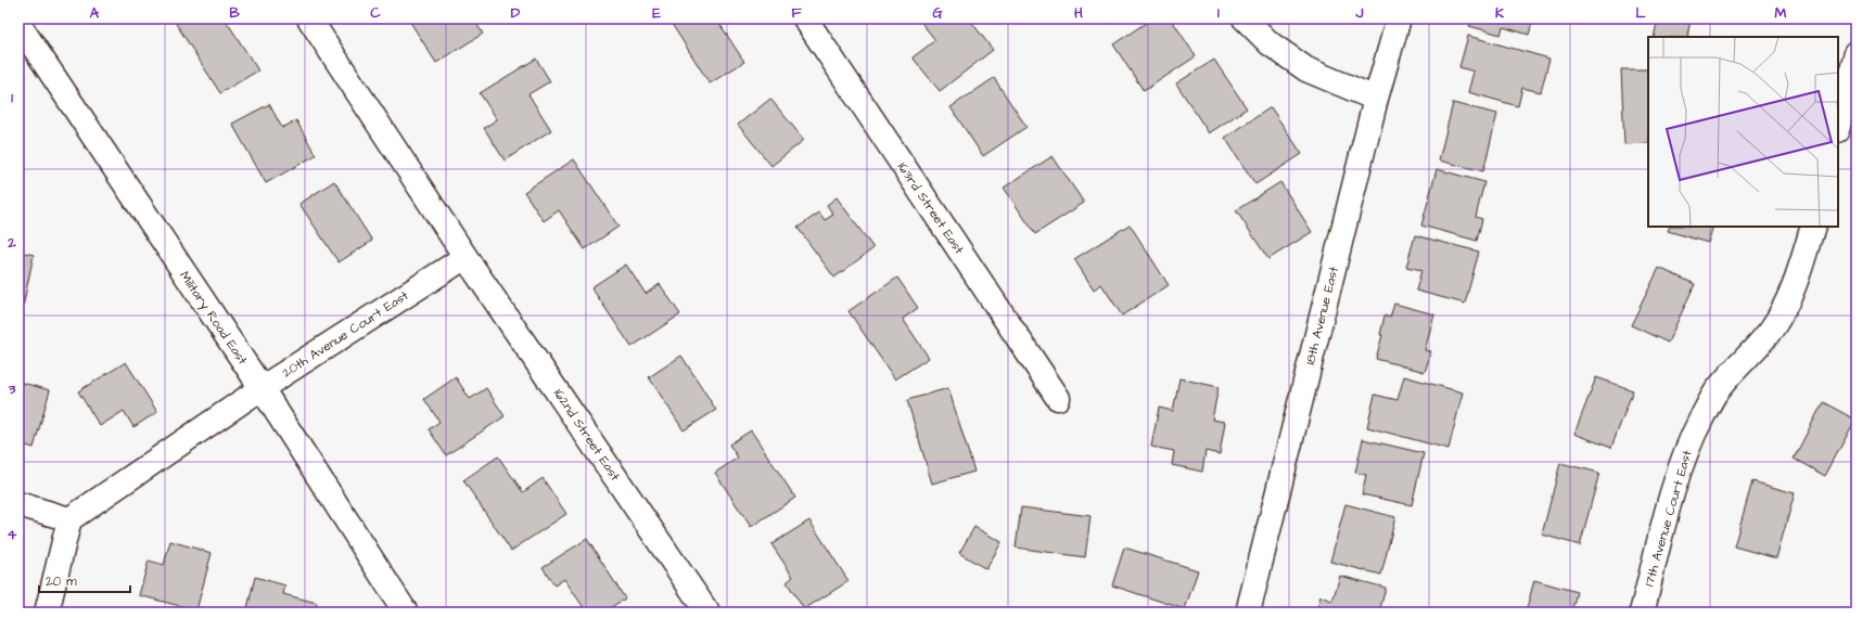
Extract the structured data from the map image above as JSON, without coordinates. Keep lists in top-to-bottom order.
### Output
{
  "streets": {
    "street": [
      "163rd Street East",
      "18th Avenue East",
      "Military Road East",
      "20th Avenue Court East",
      "162nd Street East",
      "17th Avenue Court East"
    ]
  },
  "crossings": [
    ["Military Road East", "20th Avenue Court East"],
    ["20th Avenue Court East", "162nd Street East"]
  ],
  "scale_bar": "20 m",
  "grid": {
    "columns": [
      "A",
      "B",
      "C",
      "D",
      "E",
      "F",
      "G",
      "H",
      "I",
      "J",
      "K",
      "L",
      "M"
    ],
    "rows": [
      "1",
      "2",
      "3",
      "4"
    ]
  }
}
